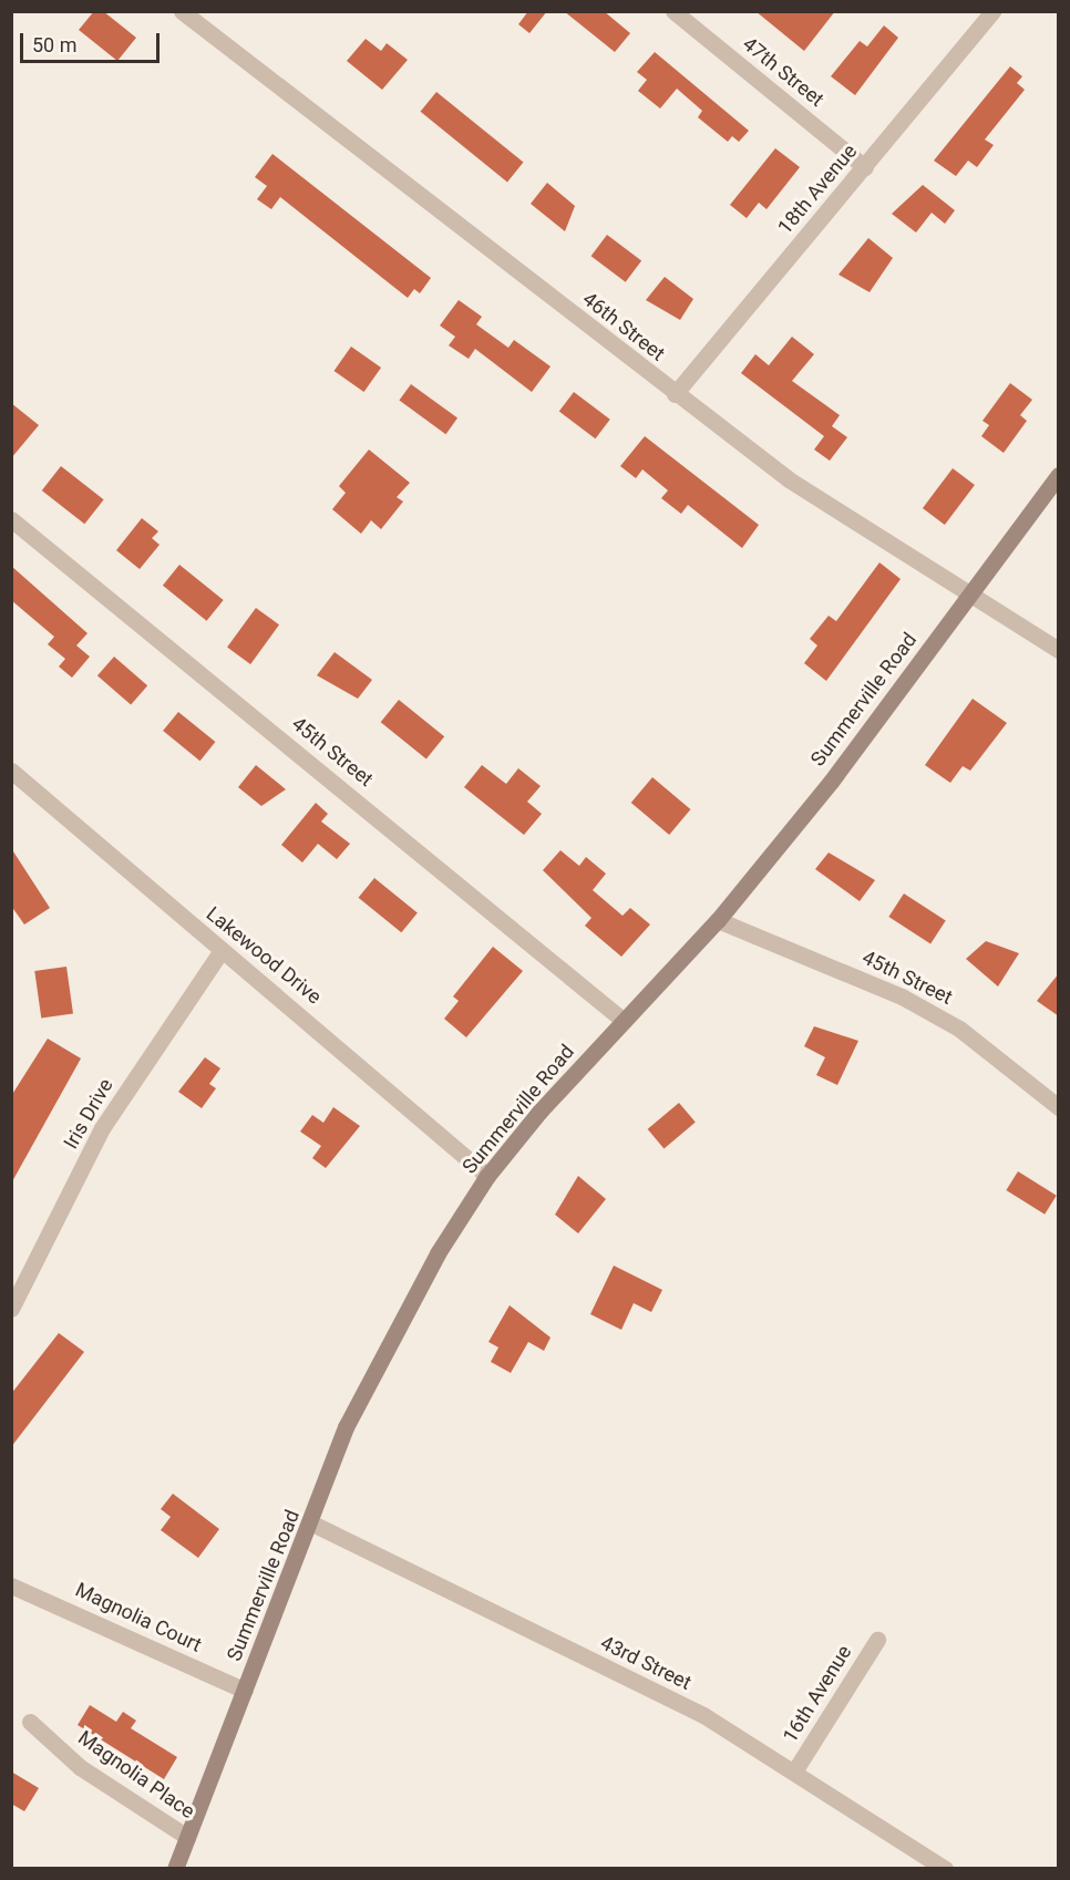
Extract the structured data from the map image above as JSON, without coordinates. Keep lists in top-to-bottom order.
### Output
{
  "streets": {
    "main road": ["Summerville Road"],
    "street": [
      "47th Street",
      "18th Avenue",
      "46th Street",
      "45th Street",
      "Lakewood Drive",
      "Iris Drive",
      "Magnolia Court",
      "43rd Street",
      "16th Avenue",
      "Magnolia Place"
    ]
  },
  "crossings": [
    ["47th Street", "18th Avenue"],
    ["18th Avenue", "46th Street"],
    ["46th Street", "Summerville Road"],
    ["Summerville Road", "45th Street"],
    ["Summerville Road", "Lakewood Drive"],
    ["Summerville Road", "Magnolia Court"],
    ["Summerville Road", "43rd Street"],
    ["Summerville Road", "Magnolia Place"],
    ["Lakewood Drive", "Iris Drive"],
    ["43rd Street", "16th Avenue"]
  ],
  "scale_bar": "50 m"
}
